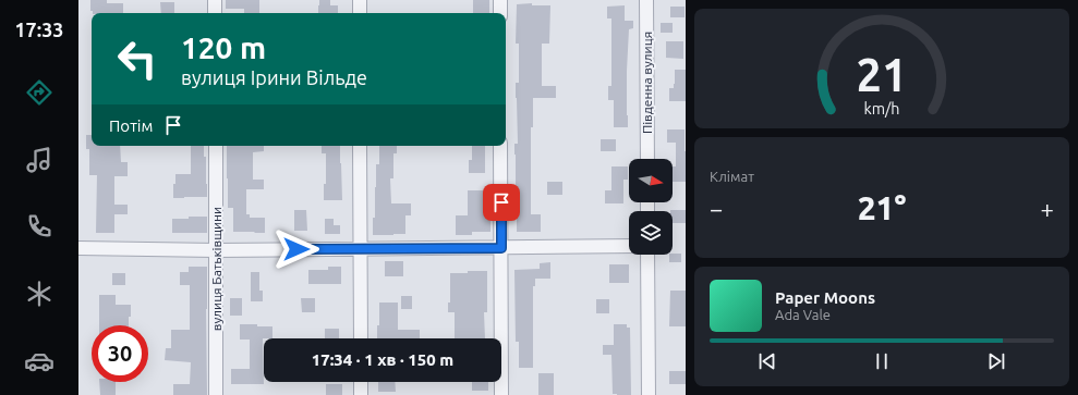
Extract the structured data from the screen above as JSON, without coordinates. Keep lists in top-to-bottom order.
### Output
{
  "streets": {
    "street": ["Південна вулиця", "вулиця Батьківщини"]
  },
  "north": "right",
  "page": {
    "tabs": "17:33",
    "turn": ["120 m", "вулиця Ірини Вільде"],
    "then": "Потім",
    "tile": "Клімат",
    "heat": ["−", "21°", "+"],
    "song": ["Paper Moons", "Ada Vale"],
    "limit": "30",
    "trip": "17:34 · 1 хв · 150 m",
    "gauge": ["21", "km/h"]
  }
}
